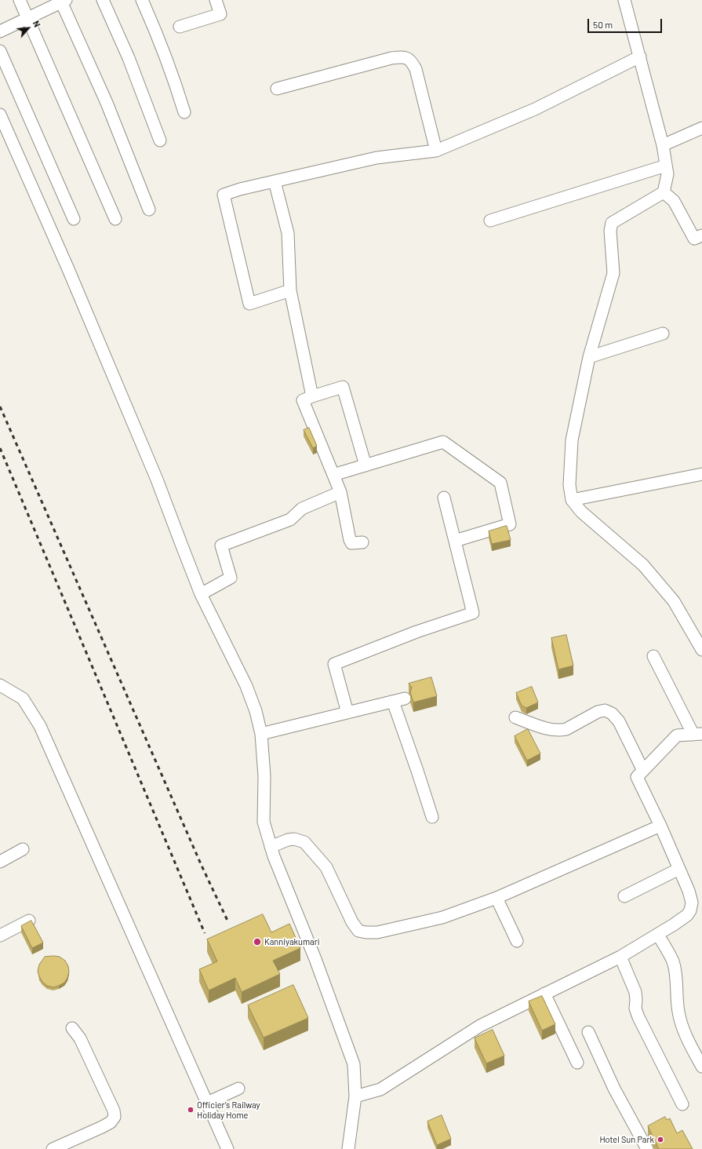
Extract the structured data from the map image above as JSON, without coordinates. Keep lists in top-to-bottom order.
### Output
{
  "places": ["Kanniyakumari", "Officier's Railway Holiday Home", "Hotel Sun Park"],
  "scale_bar": "50 m",
  "north": "top right"
}
